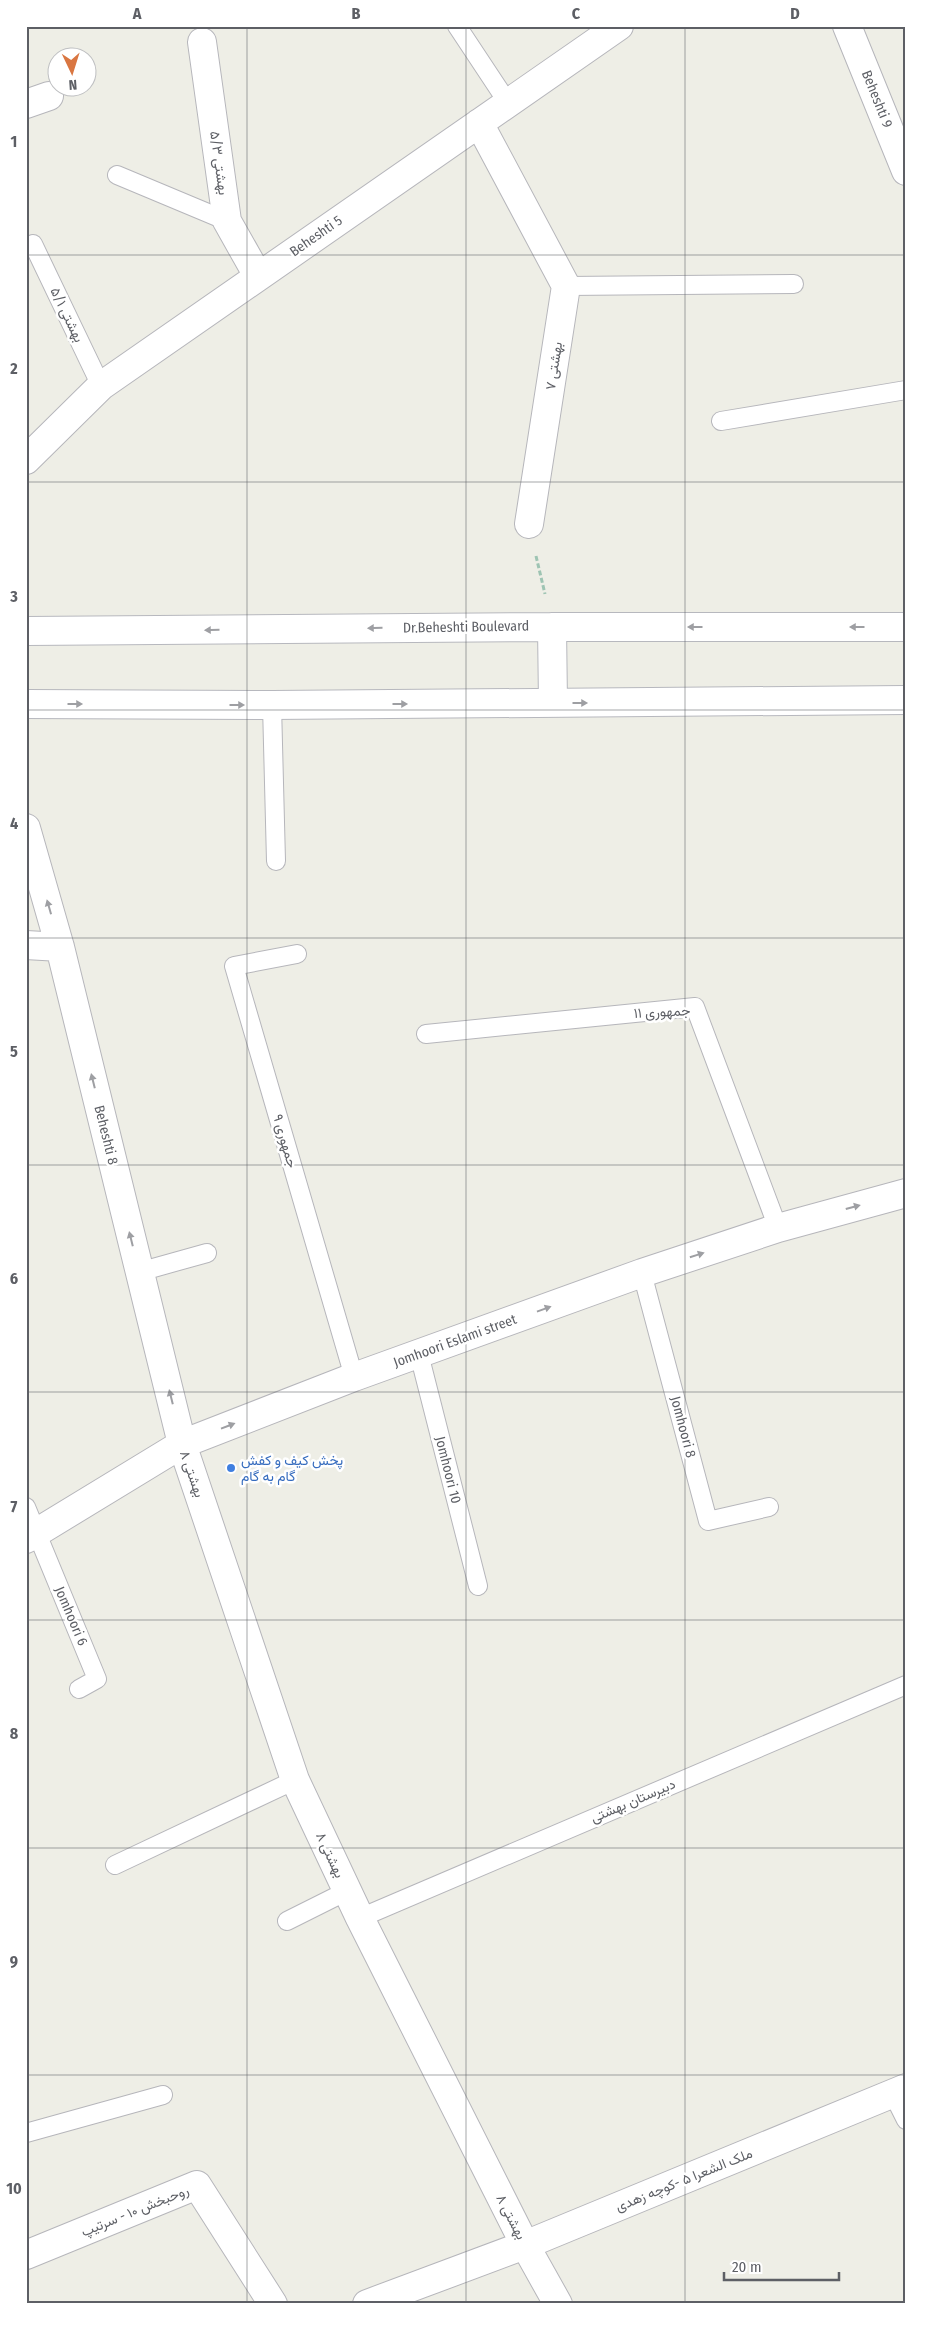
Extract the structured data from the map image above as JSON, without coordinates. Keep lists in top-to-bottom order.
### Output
{
  "streets": {
    "street": [
      "Beheshti 9",
      "بهشتی ۵/۳",
      "Beheshti 5",
      "بهشتی ۷",
      "Dr.Beheshti Boulevard",
      "Beheshti 8",
      "Jomhoori Eslami street",
      "بهشتی ۸",
      "ملک الشعرا ۵ -کوچه زهدی",
      "روحبخش ۱۰ - سرتیپ"
    ],
    "lane": [
      "بهشتی ۵/۱",
      "جمهوری ۱۱",
      "جمهوری ۹",
      "Jomhoori 8",
      "Jomhoori 10",
      "Jomhoori 6",
      "دبیرستان بهشتی"
    ]
  },
  "crossings": [
    ["بهشتی ۵/۳", "Beheshti 5"],
    ["Beheshti 5", "بهشتی ۵/۱"],
    ["جمهوری ۱۱", "Jomhoori Eslami street"],
    ["Beheshti 8", "Jomhoori Eslami street"],
    ["Beheshti 8", "بهشتی ۸"],
    ["جمهوری ۹", "Jomhoori Eslami street"],
    ["Jomhoori Eslami street", "Jomhoori 8"],
    ["Jomhoori Eslami street", "Jomhoori 10"],
    ["Jomhoori Eslami street", "بهشتی ۸"],
    ["Jomhoori Eslami street", "Jomhoori 6"],
    ["بهشتی ۸", "دبیرستان بهشتی"],
    ["بهشتی ۸", "ملک الشعرا ۵ -کوچه زهدی"]
  ],
  "one_way": ["Beheshti 8", "Jomhoori Eslami street"],
  "places": ["پخش کیف و کفش گام به گام"],
  "scale_bar": "20 m",
  "north": "bottom",
  "grid": {
    "columns": [
      "A",
      "B",
      "C",
      "D"
    ],
    "rows": [
      "1",
      "2",
      "3",
      "4",
      "5",
      "6",
      "7",
      "8",
      "9",
      "10"
    ]
  }
}
